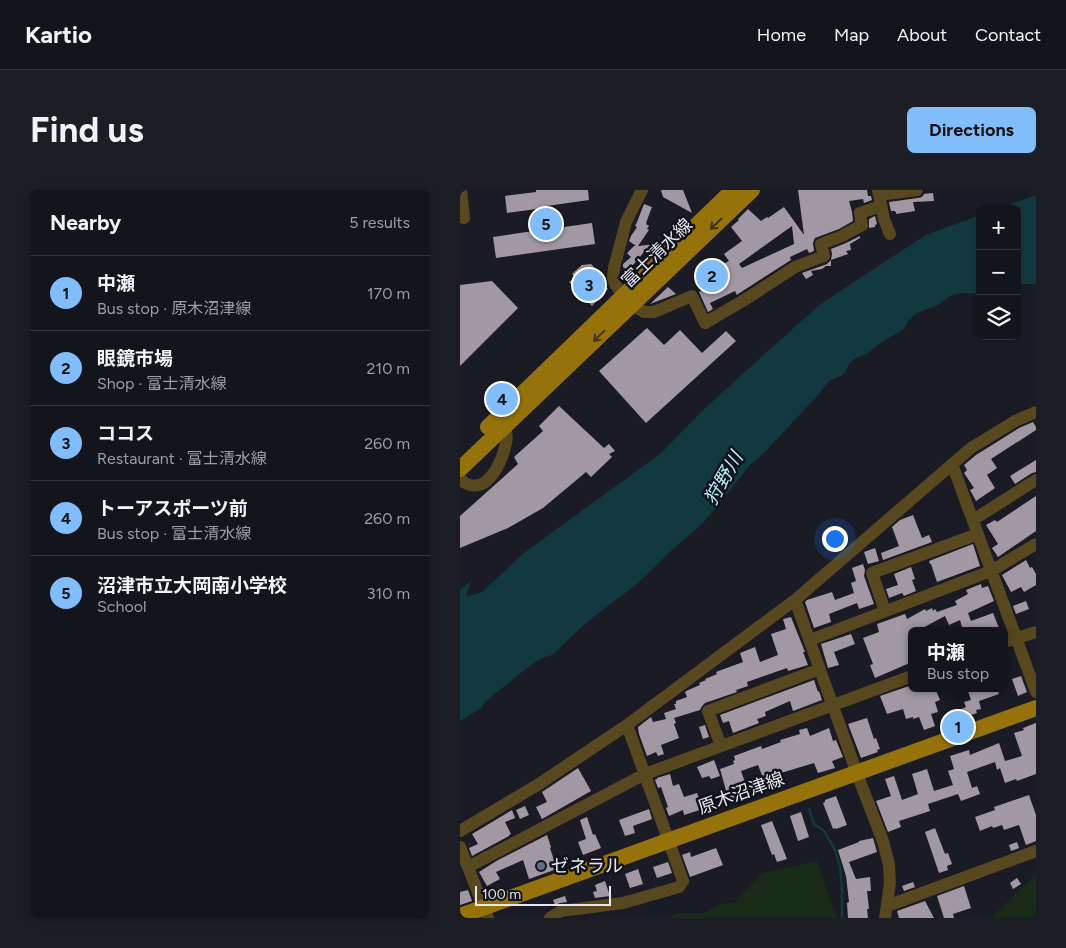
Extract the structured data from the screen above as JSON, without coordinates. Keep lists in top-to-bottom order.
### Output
{
  "streets": {
    "main road": ["富士清水線", "原木沼津線"]
  },
  "water": ["狩野川"],
  "places": ["ゼネラル"],
  "scale_bar": "100 m",
  "page": {
    "header": "Kartio",
    "nav": [
      "Home",
      "Map",
      "About",
      "Contact"
    ],
    "buttons": "Directions",
    "title": "Find us",
    "heading": ["Nearby", "5 results"],
    "map_buttons": ["+", "−"],
    "pins": [
      "5",
      "2",
      "3",
      "4",
      "1"
    ],
    "list": [
      {
        "mark": "1",
        "name": "中瀬",
        "note": "Bus stop · 原木沼津線",
        "value": "170 m"
      },
      {
        "mark": "2",
        "name": "眼鏡市場",
        "note": "Shop · 富士清水線",
        "value": "210 m"
      },
      {
        "mark": "3",
        "name": "ココス",
        "note": "Restaurant · 富士清水線",
        "value": "260 m"
      },
      {
        "mark": "4",
        "name": "トーアスポーツ前",
        "note": "Bus stop · 富士清水線",
        "value": "260 m"
      },
      {
        "mark": "5",
        "name": "沼津市立大岡南小学校",
        "note": "School",
        "value": "310 m"
      }
    ],
    "popup": ["中瀬", "Bus stop"],
    "scale": "100 m"
  }
}
